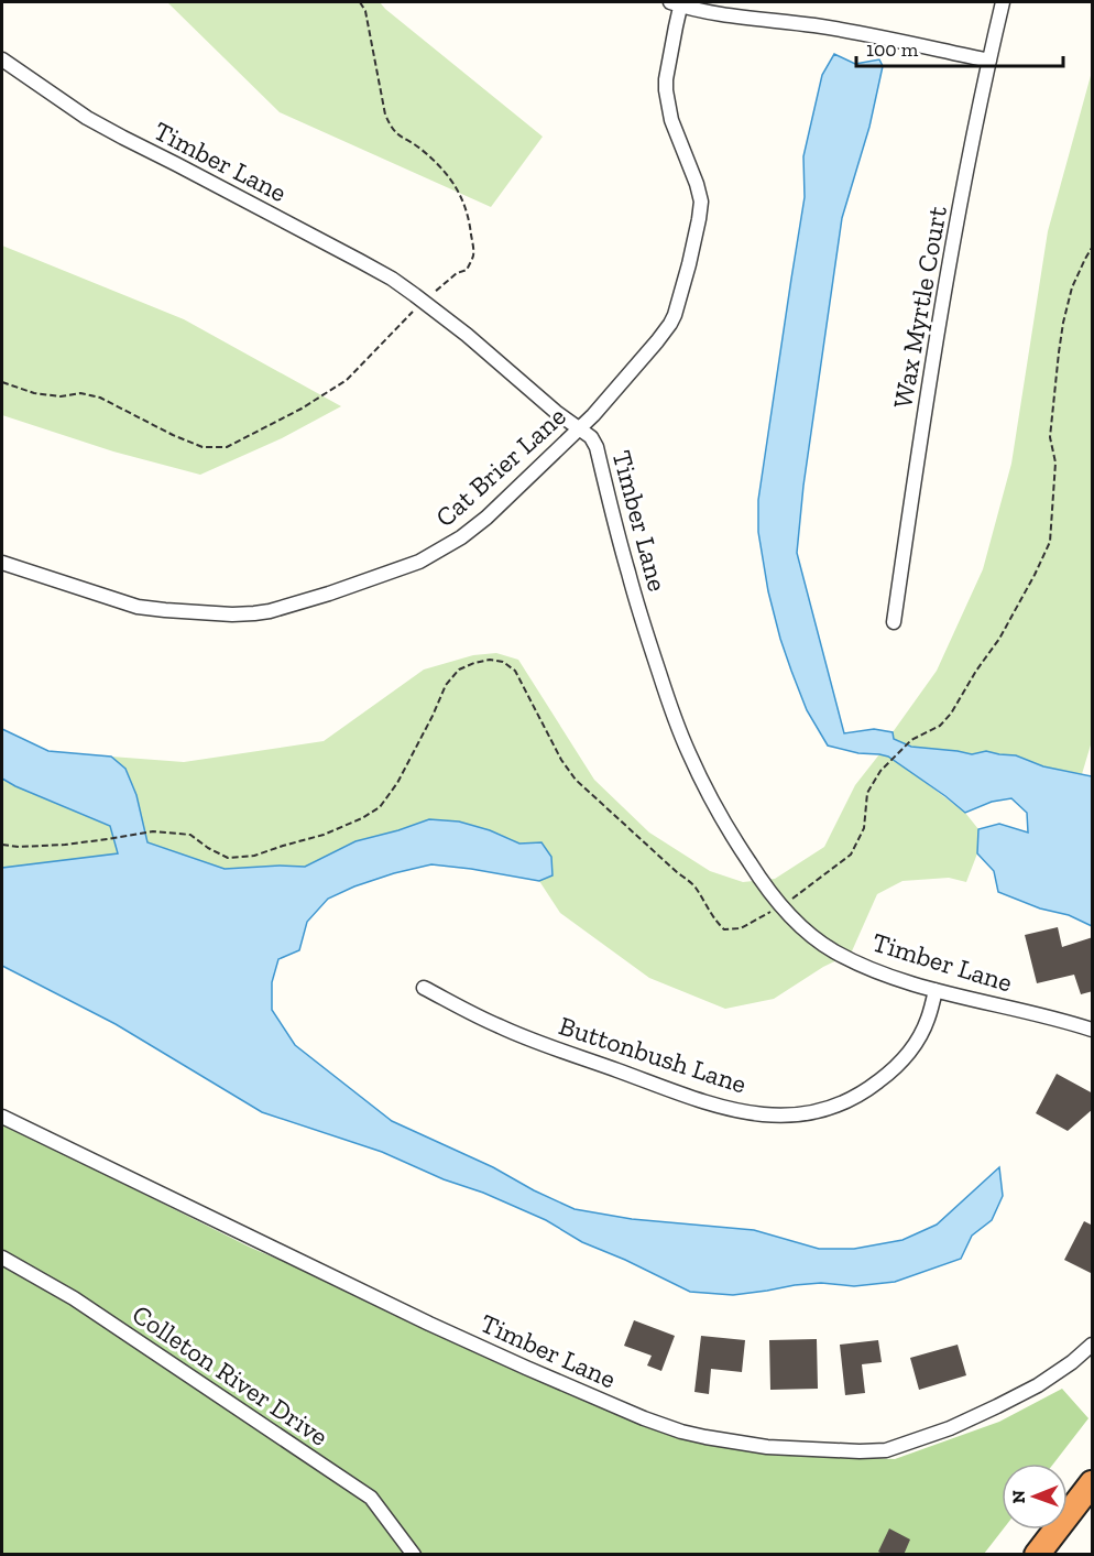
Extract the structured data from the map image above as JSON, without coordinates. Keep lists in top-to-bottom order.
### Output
{
  "streets": {
    "street": [
      "Timber Lane",
      "Wax Myrtle Court",
      "Cat Brier Lane",
      "Buttonbush Lane",
      "Colleton River Drive"
    ]
  },
  "crossings": [
    ["Timber Lane", "Cat Brier Lane"],
    ["Timber Lane", "Buttonbush Lane"]
  ],
  "scale_bar": "100 m",
  "north": "left"
}
